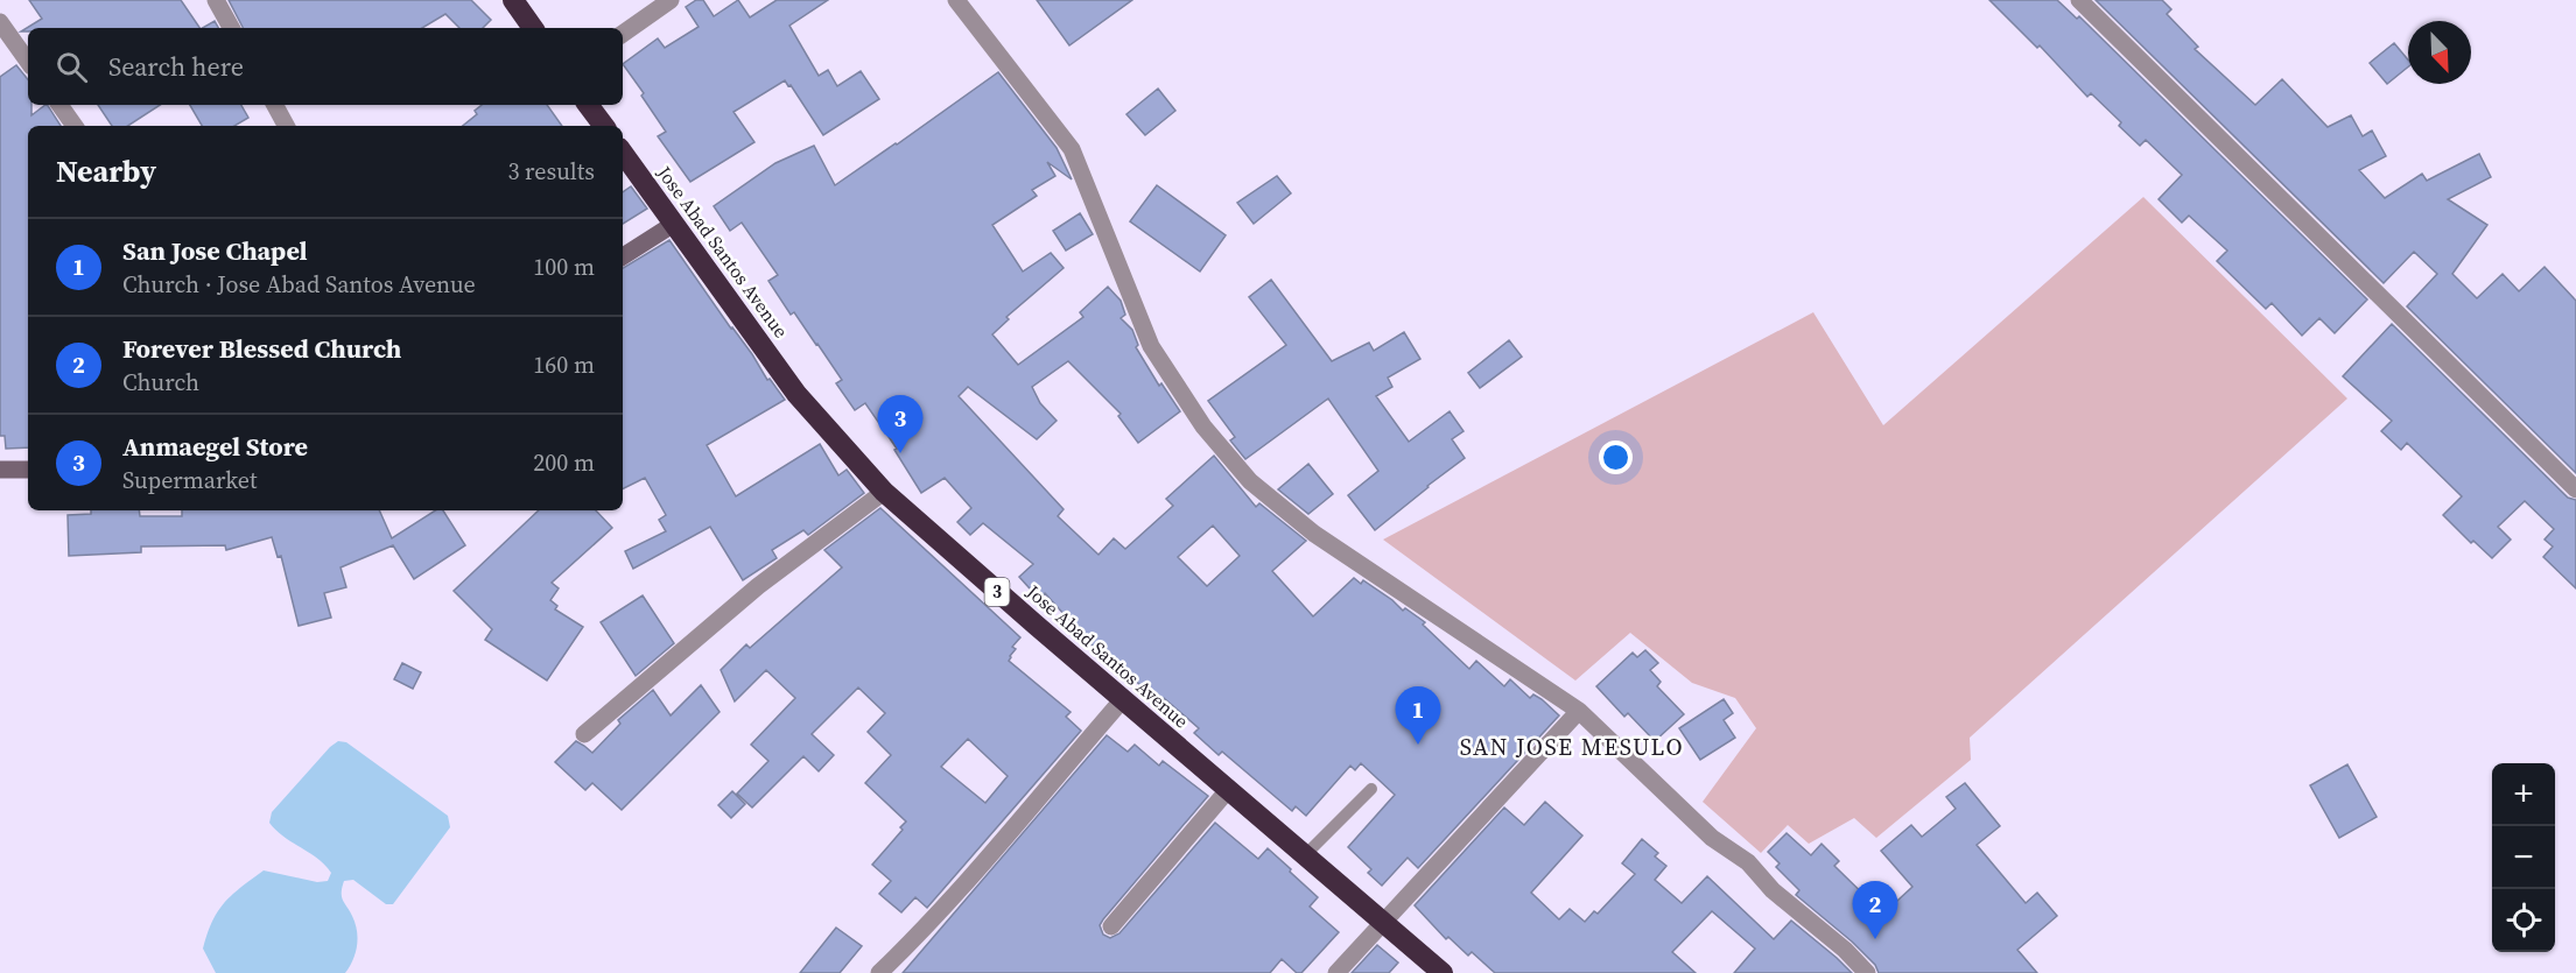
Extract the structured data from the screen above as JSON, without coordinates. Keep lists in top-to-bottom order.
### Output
{
  "streets": {
    "highway": ["Jose Abad Santos Avenue", "3"]
  },
  "districts": ["SAN JOSE MESULO"],
  "north": "bottom right",
  "page": {
    "search": "Search here",
    "heading": ["Nearby", "3 results"],
    "list": [
      {
        "mark": "1",
        "name": "San Jose Chapel",
        "note": "Church · Jose Abad Santos Avenue",
        "value": "100 m"
      },
      {
        "mark": "2",
        "name": "Forever Blessed Church",
        "note": "Church",
        "value": "160 m"
      },
      {
        "mark": "3",
        "name": "Anmaegel Store",
        "note": "Supermarket",
        "value": "200 m"
      }
    ],
    "pins": ["3", "1", "2"],
    "map_buttons": ["+", "−"]
  }
}
